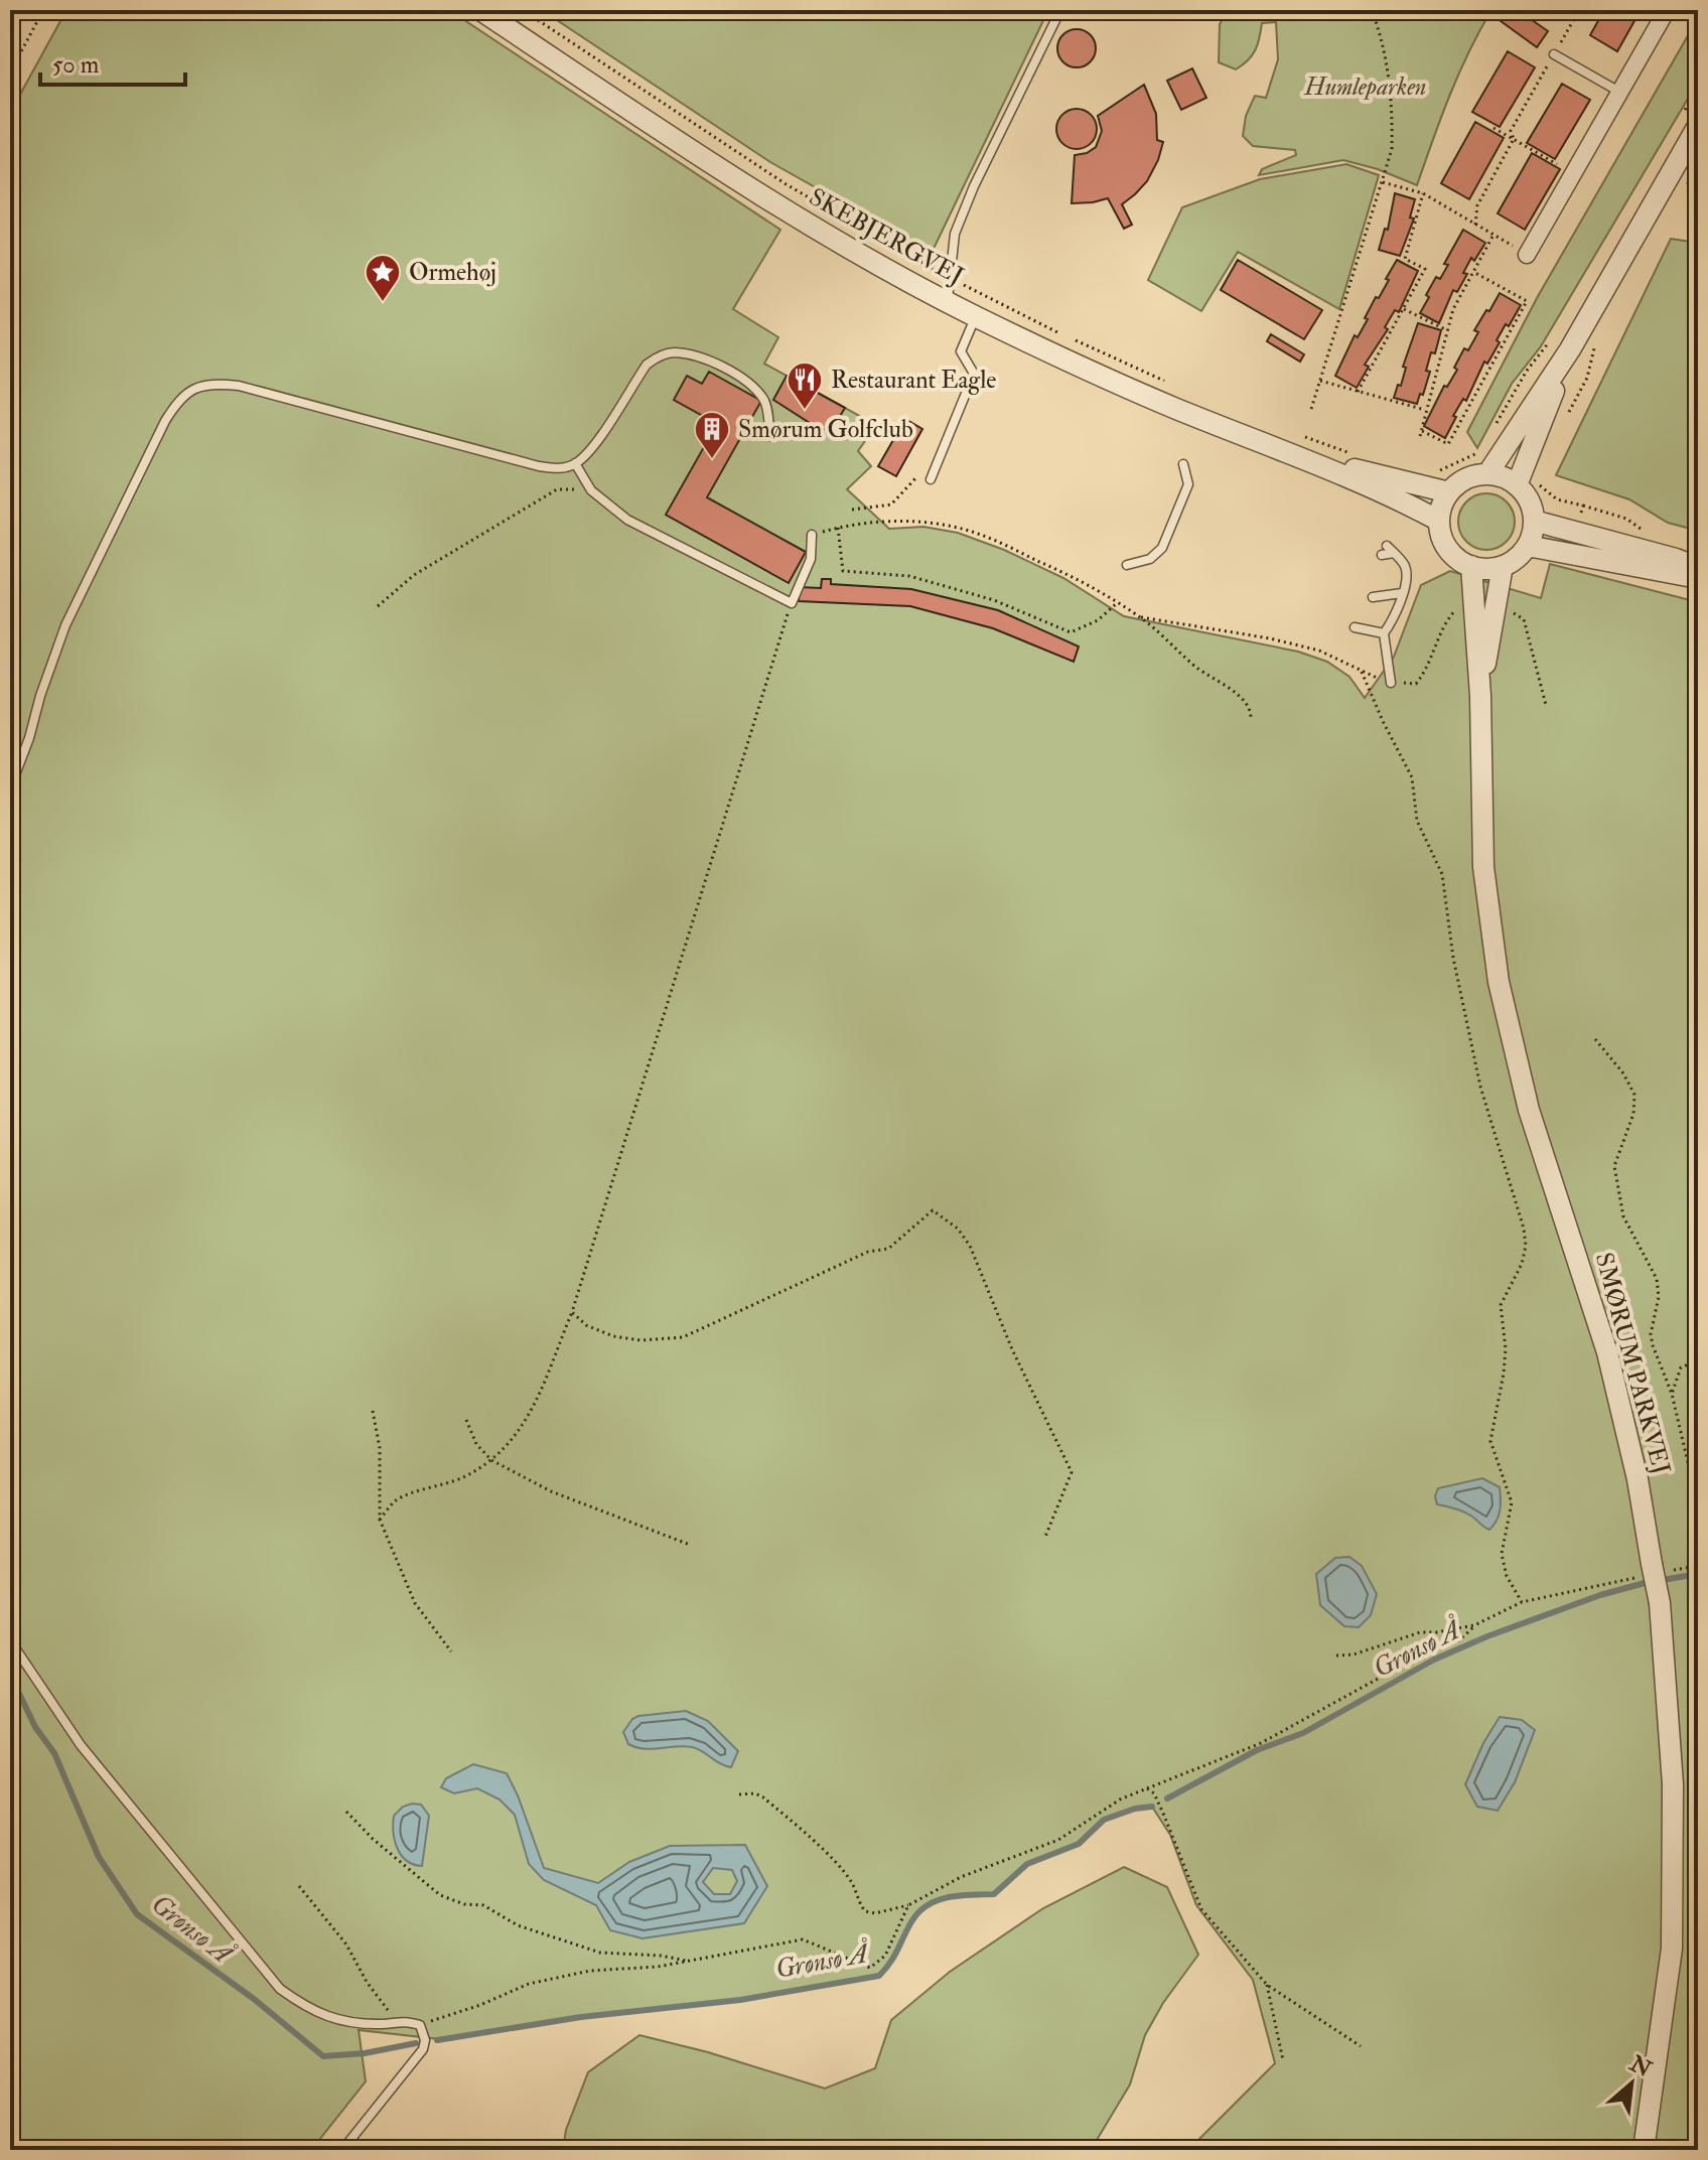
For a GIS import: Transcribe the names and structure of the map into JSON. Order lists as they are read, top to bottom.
{
  "streets": {
    "street": ["SKEBJERGVEJ", "SMØRUM PARKVEJ"]
  },
  "crossings": [
    ["SKEBJERGVEJ", "SMØRUM PARKVEJ"]
  ],
  "water": ["Grønsø Å"],
  "parks": ["Humleparken"],
  "places": {
    "place": ["Ormehøj"],
    "restaurant": ["Restaurant Eagle"],
    "building": ["Smørum Golfclub"]
  },
  "scale_bar": "50 m",
  "north": "top right"
}
